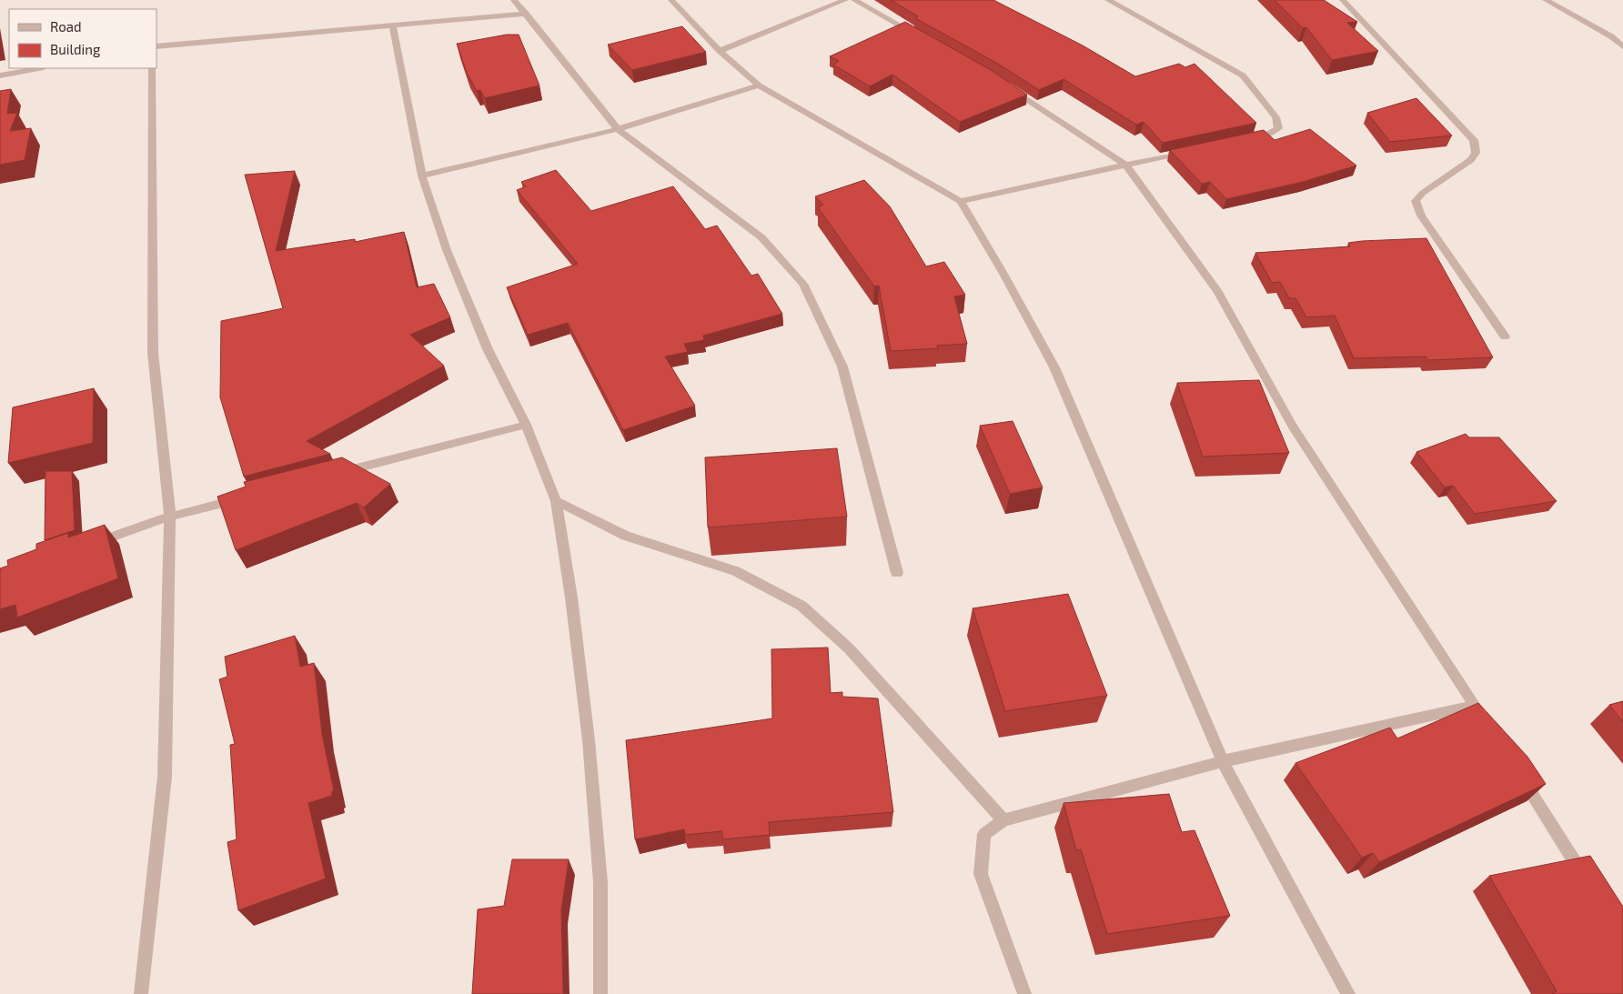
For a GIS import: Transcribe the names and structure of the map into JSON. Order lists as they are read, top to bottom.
{
  "legend": ["Road", "Building"]
}
